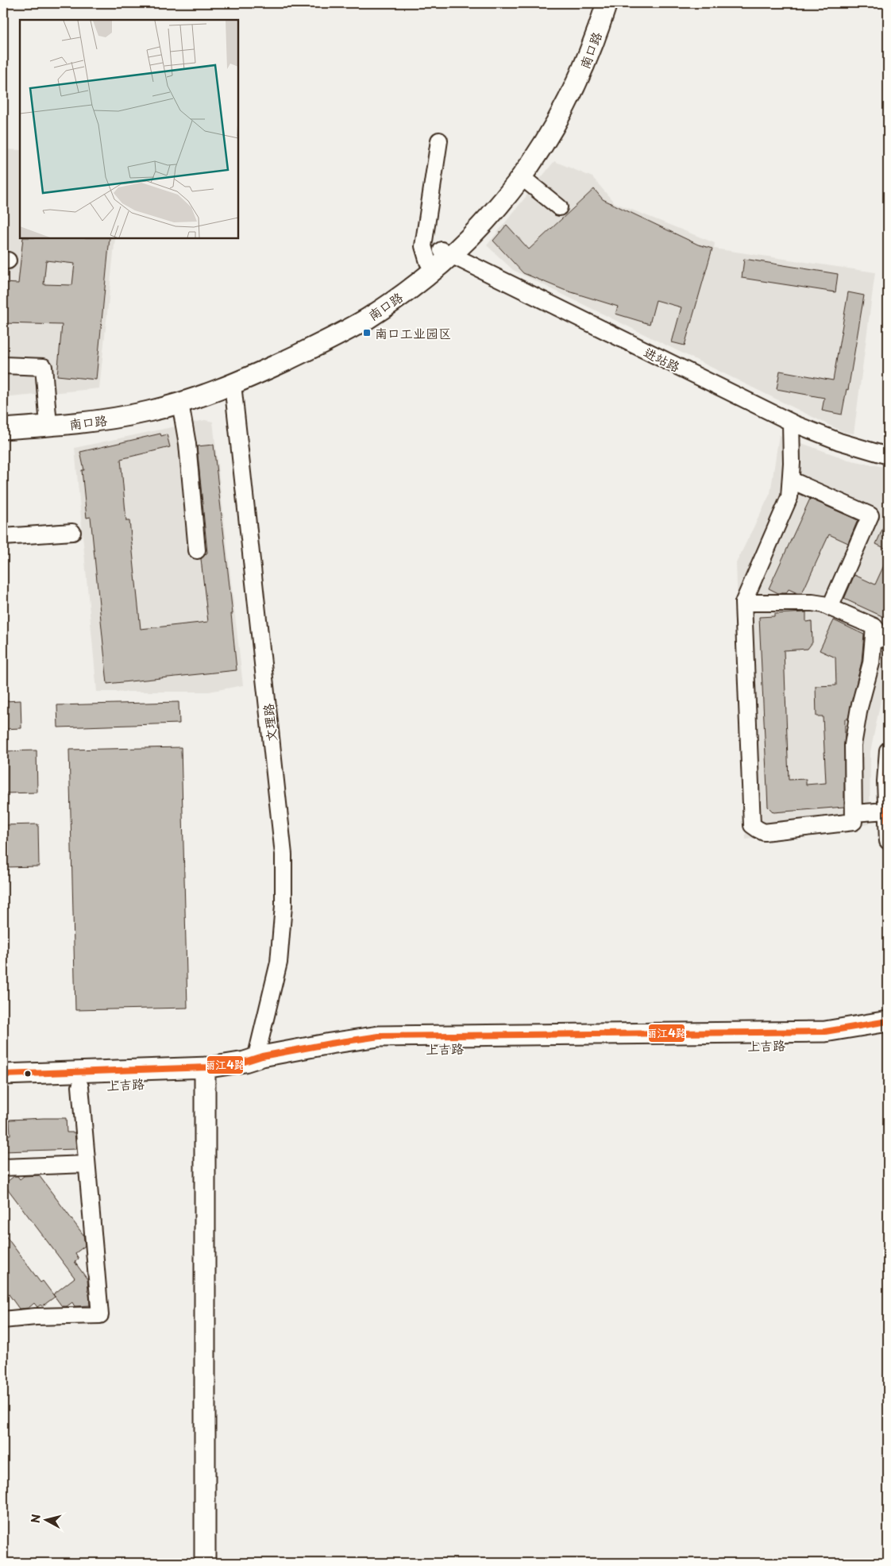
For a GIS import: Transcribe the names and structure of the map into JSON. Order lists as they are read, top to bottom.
{
  "streets": {
    "main road": ["南口路", "上吉路"],
    "street": ["进站路", "文理路"]
  },
  "crossings": [
    ["南口路", "进站路"],
    ["南口路", "文理路"],
    ["文理路", "上吉路"]
  ],
  "places": {
    "transit": ["南口工业园区"]
  },
  "lines": ["transit line 丽江4路"],
  "north": "left"
}
